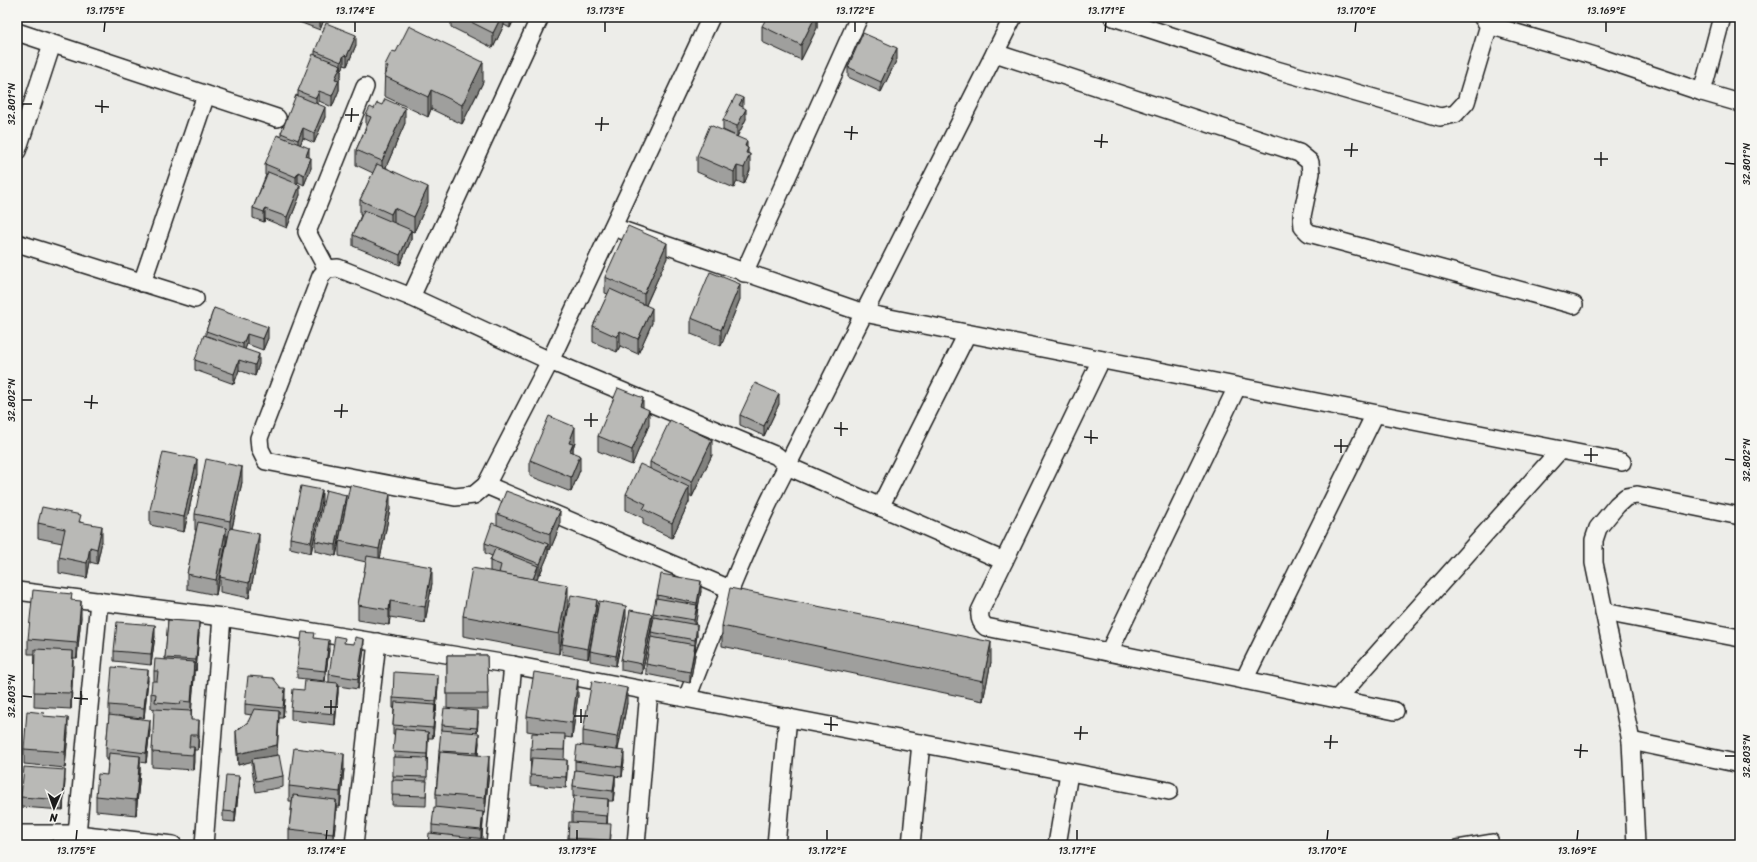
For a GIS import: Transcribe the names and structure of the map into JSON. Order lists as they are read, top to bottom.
{
  "north": "bottom",
  "coordinates": [
    "13.175°E",
    "13.174°E",
    "13.173°E",
    "13.172°E",
    "13.171°E",
    "13.170°E",
    "13.169°E",
    "32.801°N",
    "32.802°N",
    "32.803°N"
  ]
}
